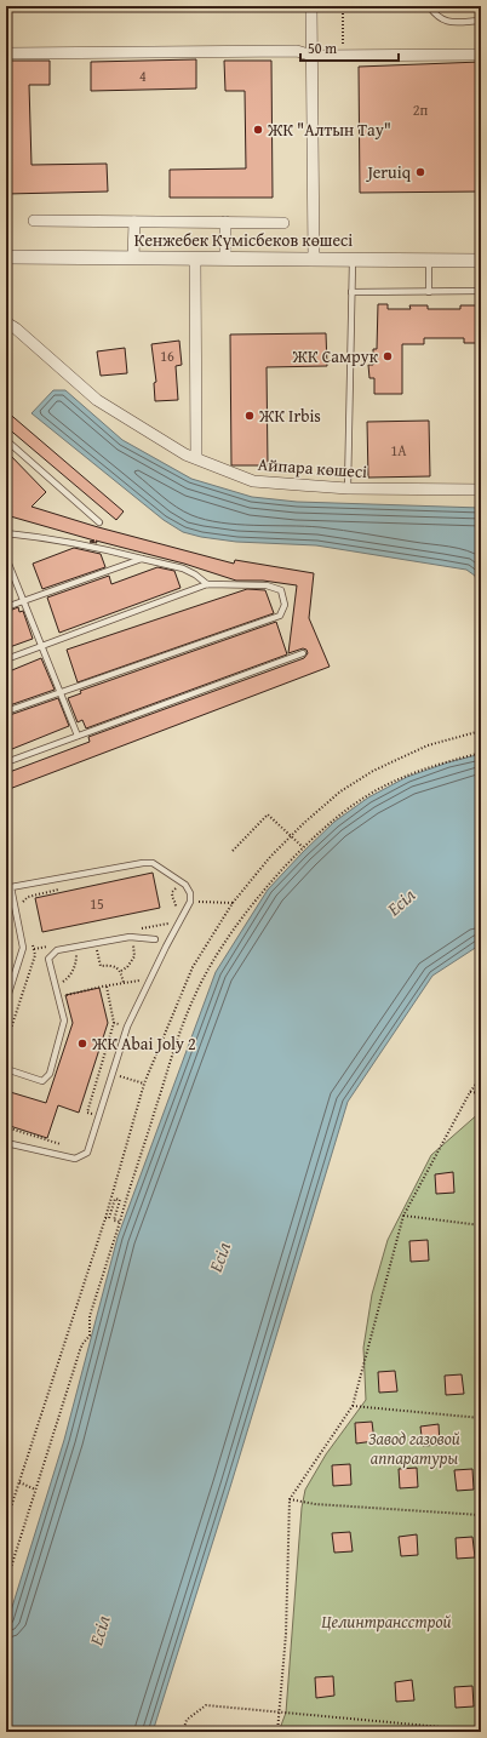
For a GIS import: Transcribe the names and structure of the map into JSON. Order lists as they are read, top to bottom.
{
  "streets": {
    "street": ["Кенжебек Күмісбеков көшесі", "Айпара көшесі"]
  },
  "water": ["Есіл"],
  "parks": ["Завод газовой аппаратуры", "Целинтрансстрой"],
  "places": [
    "ЖК \"Алтын Тау\"",
    "Jeruiq",
    "ЖК Самрук",
    "ЖК Irbis",
    "ЖК Abai Joly 2"
  ],
  "house_numbers": [
    "4",
    "2п",
    "16",
    "1А",
    "15"
  ],
  "scale_bar": "50 m"
}
